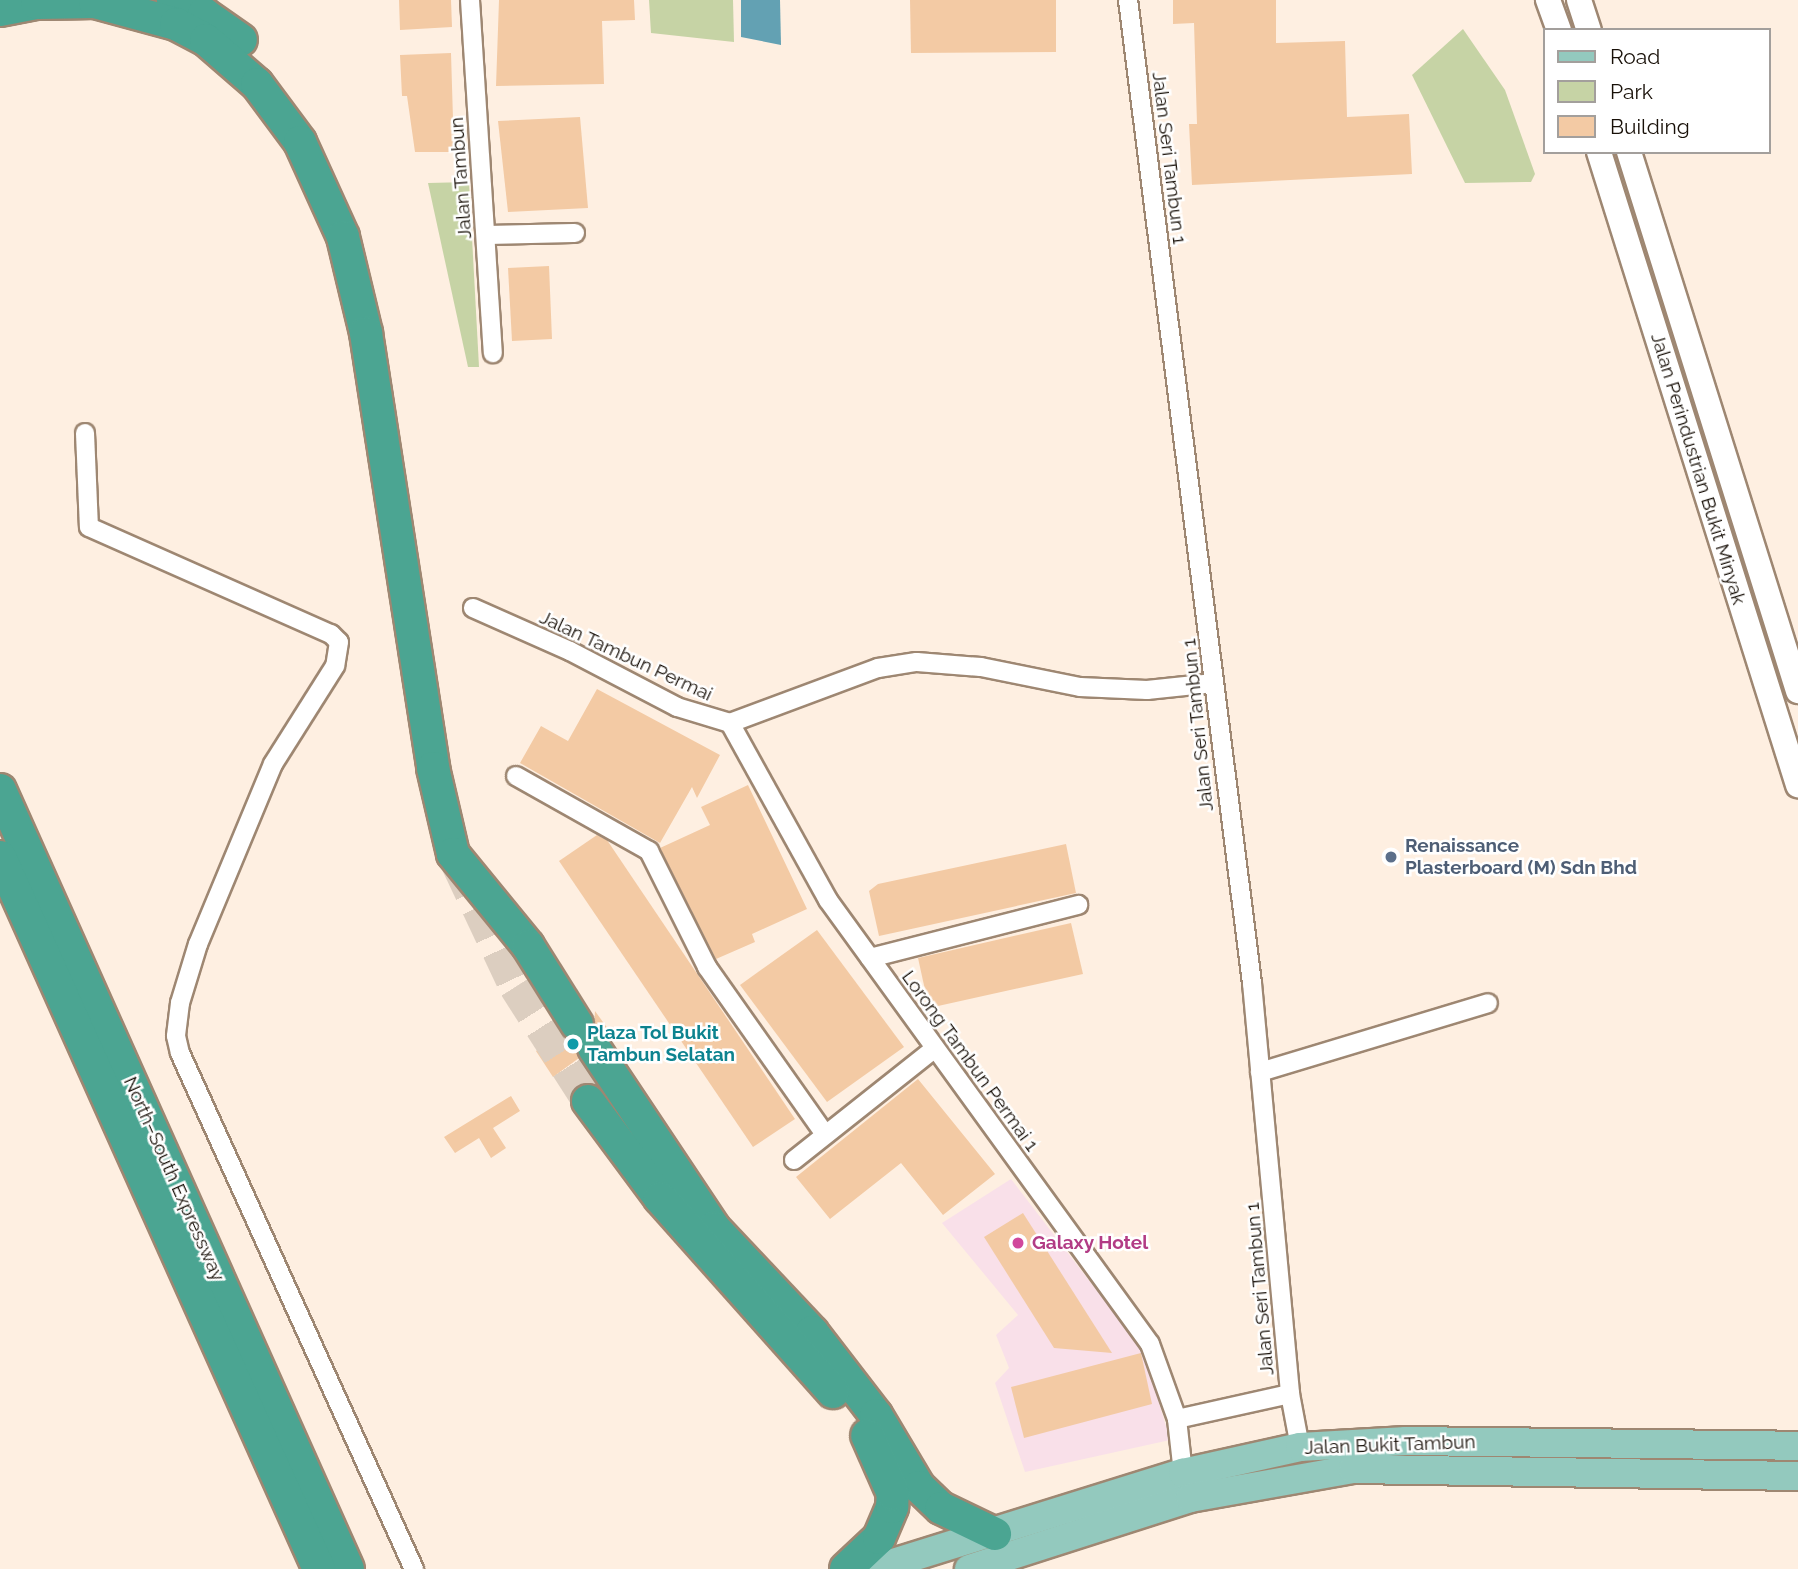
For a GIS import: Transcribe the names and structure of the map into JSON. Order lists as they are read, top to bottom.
{
  "streets": {
    "highway": ["North–South Expressway"],
    "main road": ["Jalan Perindustrian Bukit Minyak", "Jalan Bukit Tambun"],
    "street": [
      "Jalan Seri Tambun 1",
      "Jalan Tambun",
      "Jalan Tambun Permai",
      "Lorong Tambun Permai 1"
    ]
  },
  "crossings": [
    ["Jalan Seri Tambun 1", "Jalan Bukit Tambun"],
    ["Jalan Tambun Permai", "Lorong Tambun Permai 1"],
    ["Lorong Tambun Permai 1", "Jalan Bukit Tambun"]
  ],
  "places": ["Renaissance Plasterboard (M) Sdn Bhd", "Plaza Tol Bukit Tambun Selatan", "Galaxy Hotel"],
  "legend": ["Road", "Park", "Building"]
}
